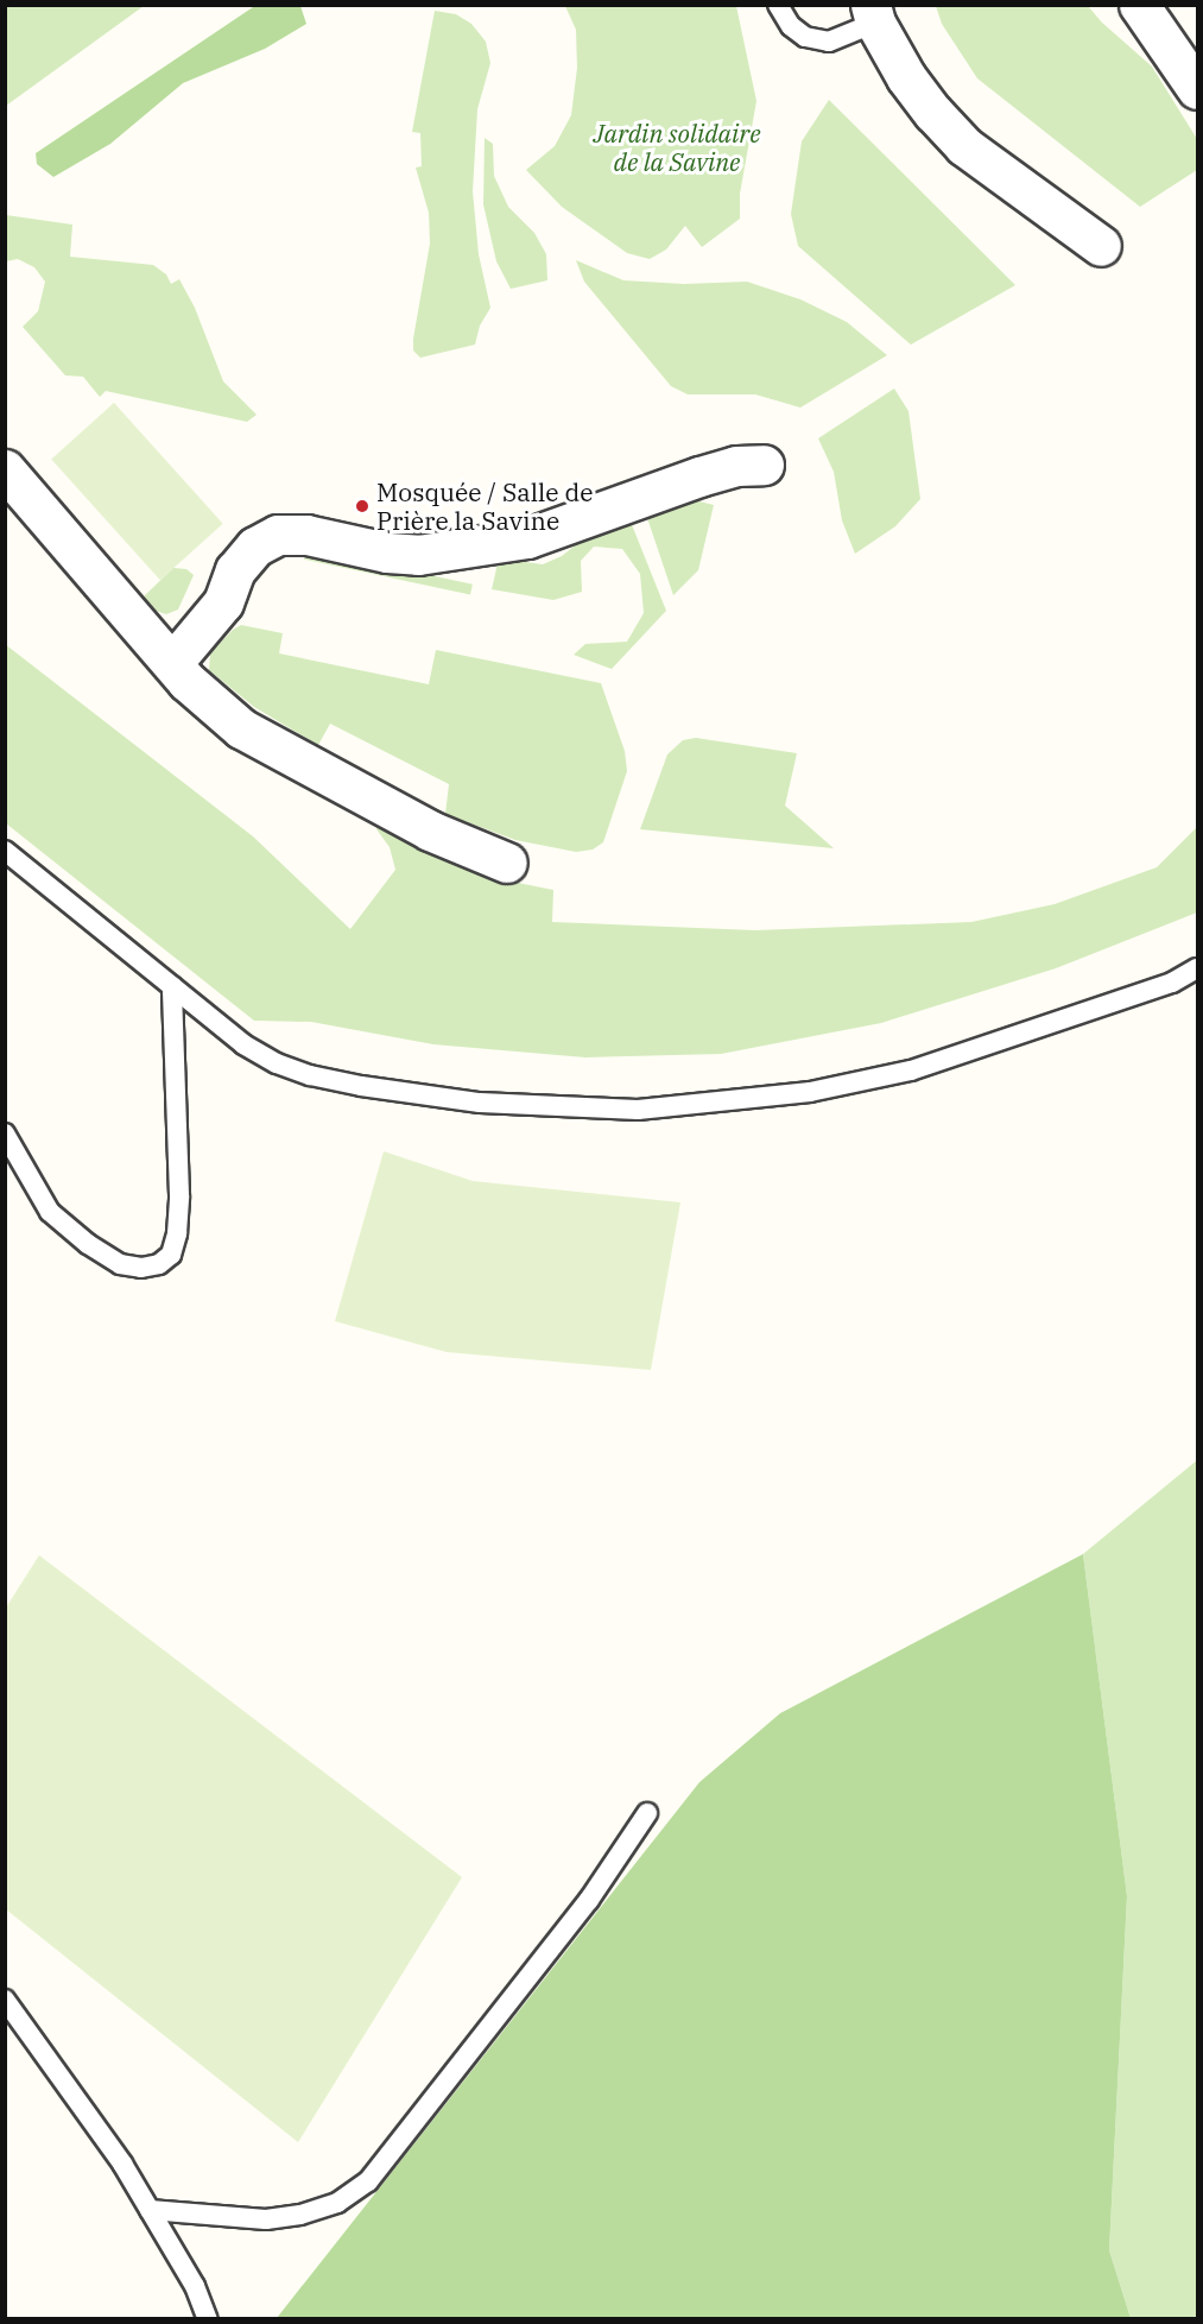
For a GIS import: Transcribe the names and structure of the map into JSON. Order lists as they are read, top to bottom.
{
  "parks": ["Jardin solidaire de la Savine"],
  "places": ["Mosquée / Salle de Prière la Savine"]
}
